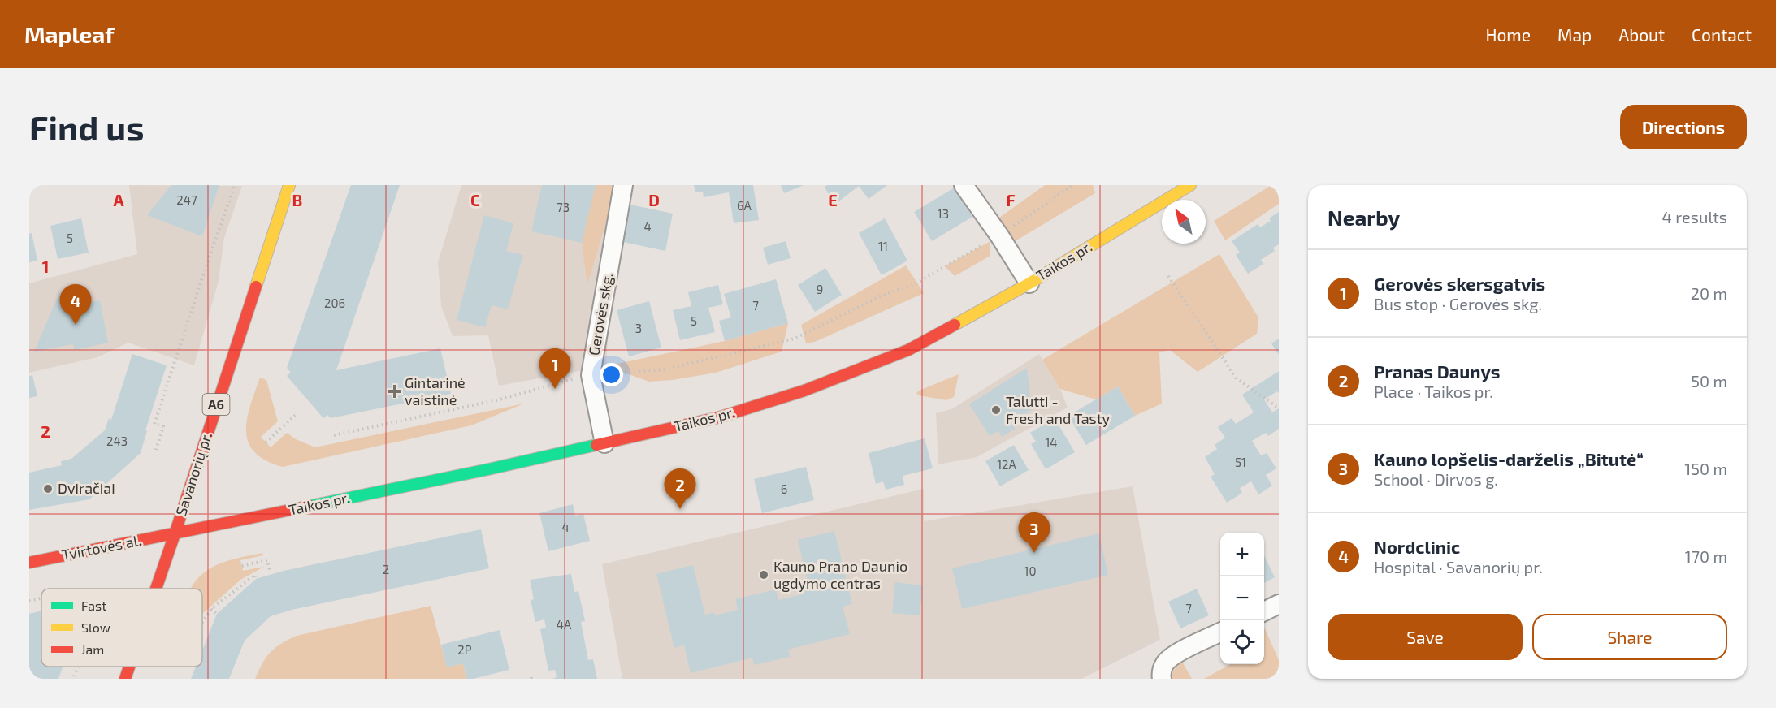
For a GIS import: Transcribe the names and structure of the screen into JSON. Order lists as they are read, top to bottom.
{
  "streets": {
    "main road": [
      "Taikos pr.",
      "A6",
      "Savanorių pr.",
      "Tvirtovės al."
    ],
    "street": ["Gerovės skg."]
  },
  "crossings": [
    ["Taikos pr.", "Gerovės skg."],
    ["Taikos pr.", "Savanorių pr."],
    ["Taikos pr.", "Tvirtovės al."],
    ["Savanorių pr.", "Tvirtovės al."]
  ],
  "places": {
    "health": ["Gintarinė vaistinė"],
    "other": ["Talutti - Fresh and Tasty", "Dviračiai", "Kauno Prano Daunio ugdymo centras"]
  },
  "house_numbers": [
    "247",
    "6A",
    "73",
    "13",
    "4",
    "5",
    "11",
    "9",
    "206",
    "7",
    "5",
    "3",
    "243",
    "14",
    "51",
    "12A",
    "6",
    "4",
    "2",
    "10",
    "7",
    "4A",
    "2P"
  ],
  "legend": ["Fast", "Slow", "Jam"],
  "north": "top left",
  "page": {
    "header": "Mapleaf",
    "nav": [
      "Home",
      "Map",
      "About",
      "Contact"
    ],
    "buttons": [
      "Directions",
      ["Save", "Share"]
    ],
    "title": "Find us",
    "heading": ["Nearby", "4 results"],
    "list": [
      {
        "mark": "1",
        "name": "Gerovės skersgatvis",
        "note": "Bus stop · Gerovės skg.",
        "value": "20 m"
      },
      {
        "mark": "2",
        "name": "Pranas Daunys",
        "note": "Place · Taikos pr.",
        "value": "50 m"
      },
      {
        "mark": "3",
        "name": "Kauno lopšelis-darželis „Bitutė“",
        "note": "School · Dirvos g.",
        "value": "150 m"
      },
      {
        "mark": "4",
        "name": "Nordclinic",
        "note": "Hospital · Savanorių pr.",
        "value": "170 m"
      }
    ],
    "pins": [
      "4",
      "1",
      "2",
      "3"
    ],
    "map_buttons": ["+", "−"]
  },
  "grid": {
    "columns": [
      "A",
      "B",
      "C",
      "D",
      "E",
      "F"
    ],
    "rows": ["1", "2"]
  }
}
